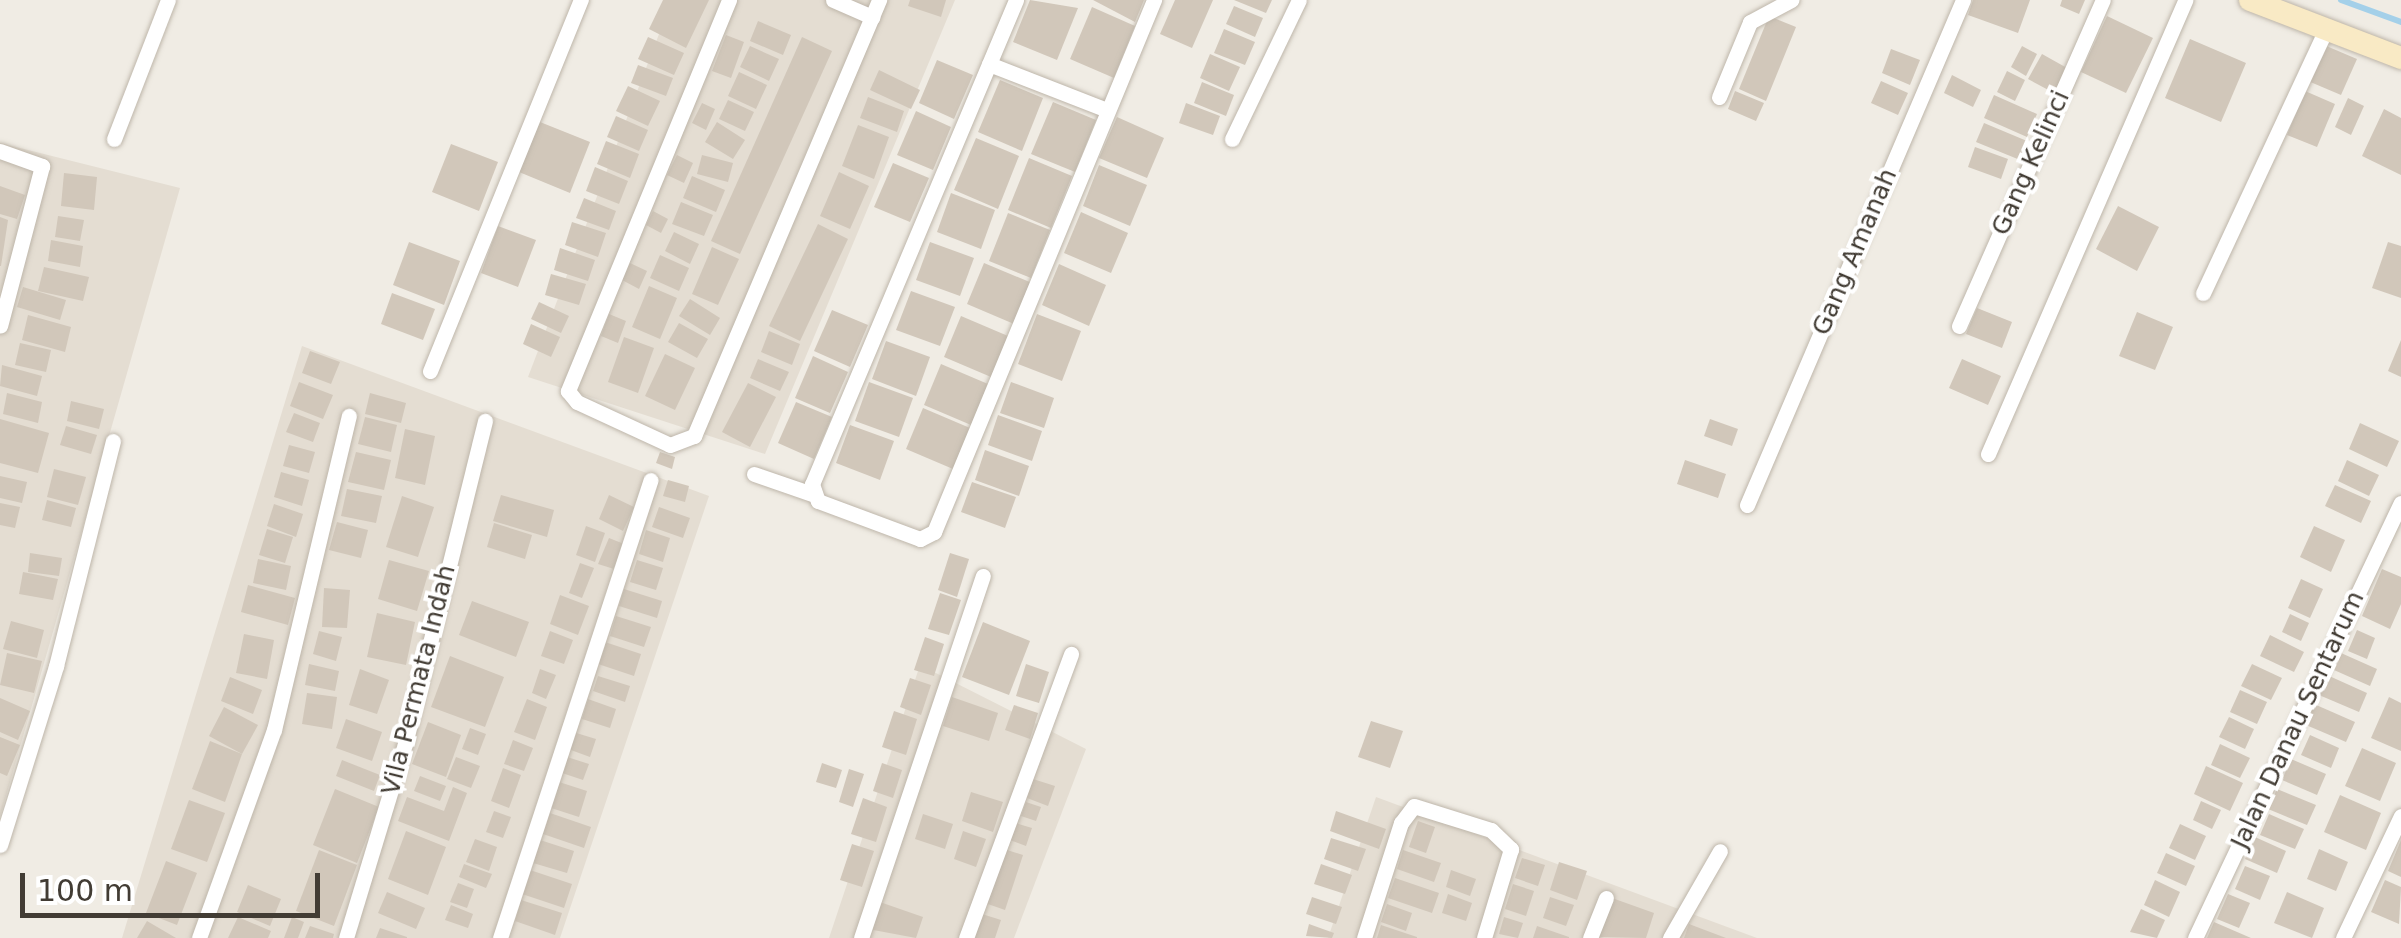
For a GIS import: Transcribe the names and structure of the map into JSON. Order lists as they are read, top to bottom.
{
  "streets": {
    "street": [
      "Gang Kelinci",
      "Gang Amanah",
      "Vila Permata Indah",
      "Jalan Danau Sentarum"
    ]
  },
  "scale_bar": "100 m"
}
